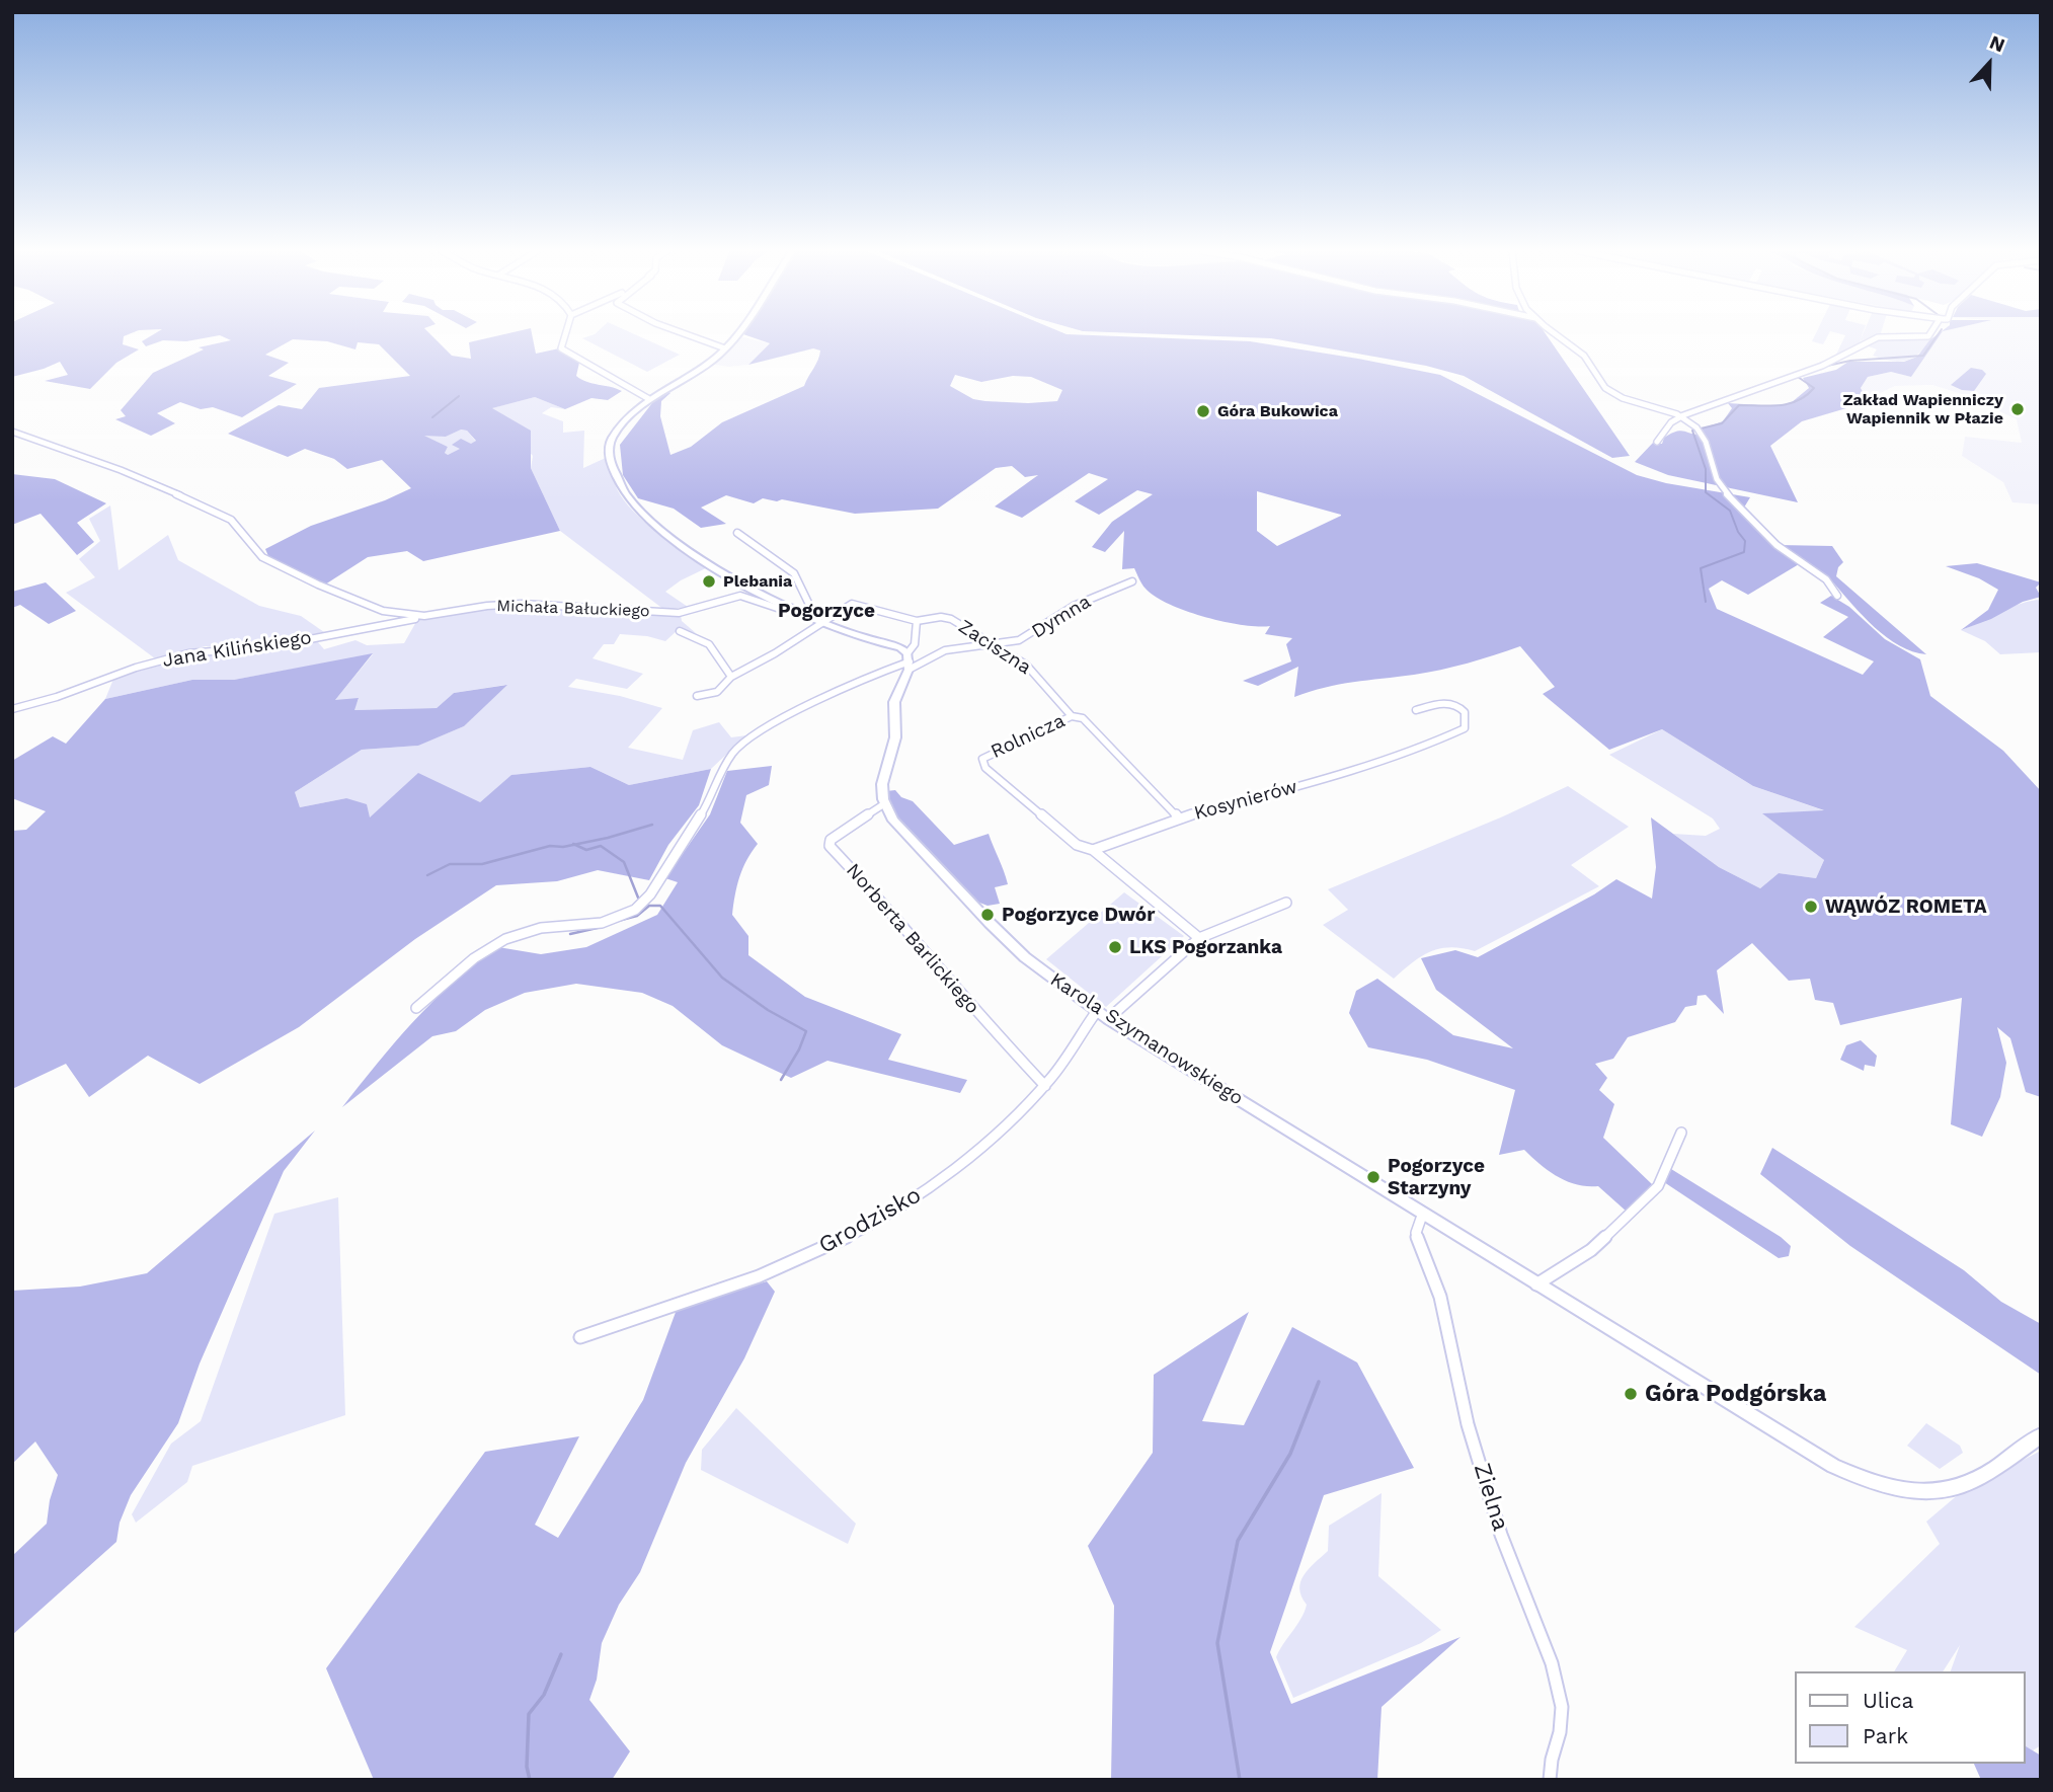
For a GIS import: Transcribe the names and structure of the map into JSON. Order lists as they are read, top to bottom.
{
  "streets": {
    "street": [
      "Michała Bałuckiego",
      "Dymna",
      "Zaciszna",
      "Jana Kilińskiego",
      "Rolnicza",
      "Kosynierów",
      "Norberta Barlickiego",
      "Karola Szymanowskiego",
      "Grodzisko",
      "Zielna"
    ]
  },
  "crossings": [
    ["Michała Bałuckiego", "Jana Kilińskiego"],
    ["Dymna", "Zaciszna"],
    ["Zaciszna", "Rolnicza"],
    ["Rolnicza", "Kosynierów"],
    ["Norberta Barlickiego", "Karola Szymanowskiego"],
    ["Norberta Barlickiego", "Grodzisko"],
    ["Karola Szymanowskiego", "Grodzisko"],
    ["Karola Szymanowskiego", "Zielna"]
  ],
  "districts": ["Pogorzyce"],
  "places": [
    "Zakład Wapienniczy Wapiennik w Płazie",
    "Góra Bukowica",
    "Plebania",
    "WĄWÓZ ROMETA",
    "Pogorzyce Dwór",
    "LKS Pogorzanka",
    "Pogorzyce Starzyny",
    "Góra Podgórska"
  ],
  "legend": ["Ulica", "Park"],
  "north": "top"
}
